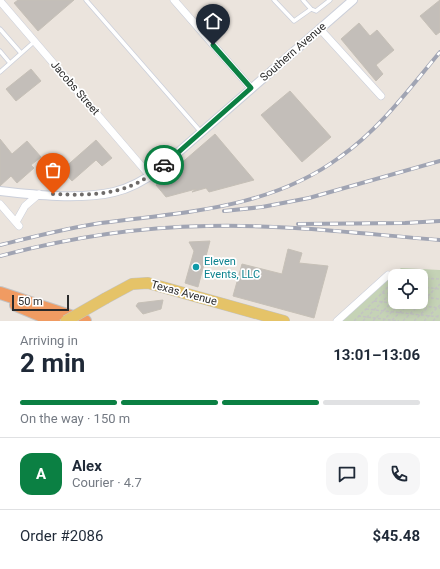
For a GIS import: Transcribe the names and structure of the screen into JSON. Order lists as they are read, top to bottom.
{
  "streets": {
    "main road": ["Texas Avenue"],
    "street": ["Southern Avenue", "Jacobs Street"]
  },
  "crossings": [
    ["Southern Avenue", "Jacobs Street"]
  ],
  "places": ["Eleven Events, LLC"],
  "scale_bar": "50 m",
  "page": {
    "scale": "50 m",
    "heading": ["2 min", "Arriving in", "13:01–13:06"],
    "panel": [
      "Alex",
      "Courier · 4.7",
      "Order #2086",
      "$45.48"
    ],
    "bar": "On the way · 150 m",
    "round": "A"
  }
}
